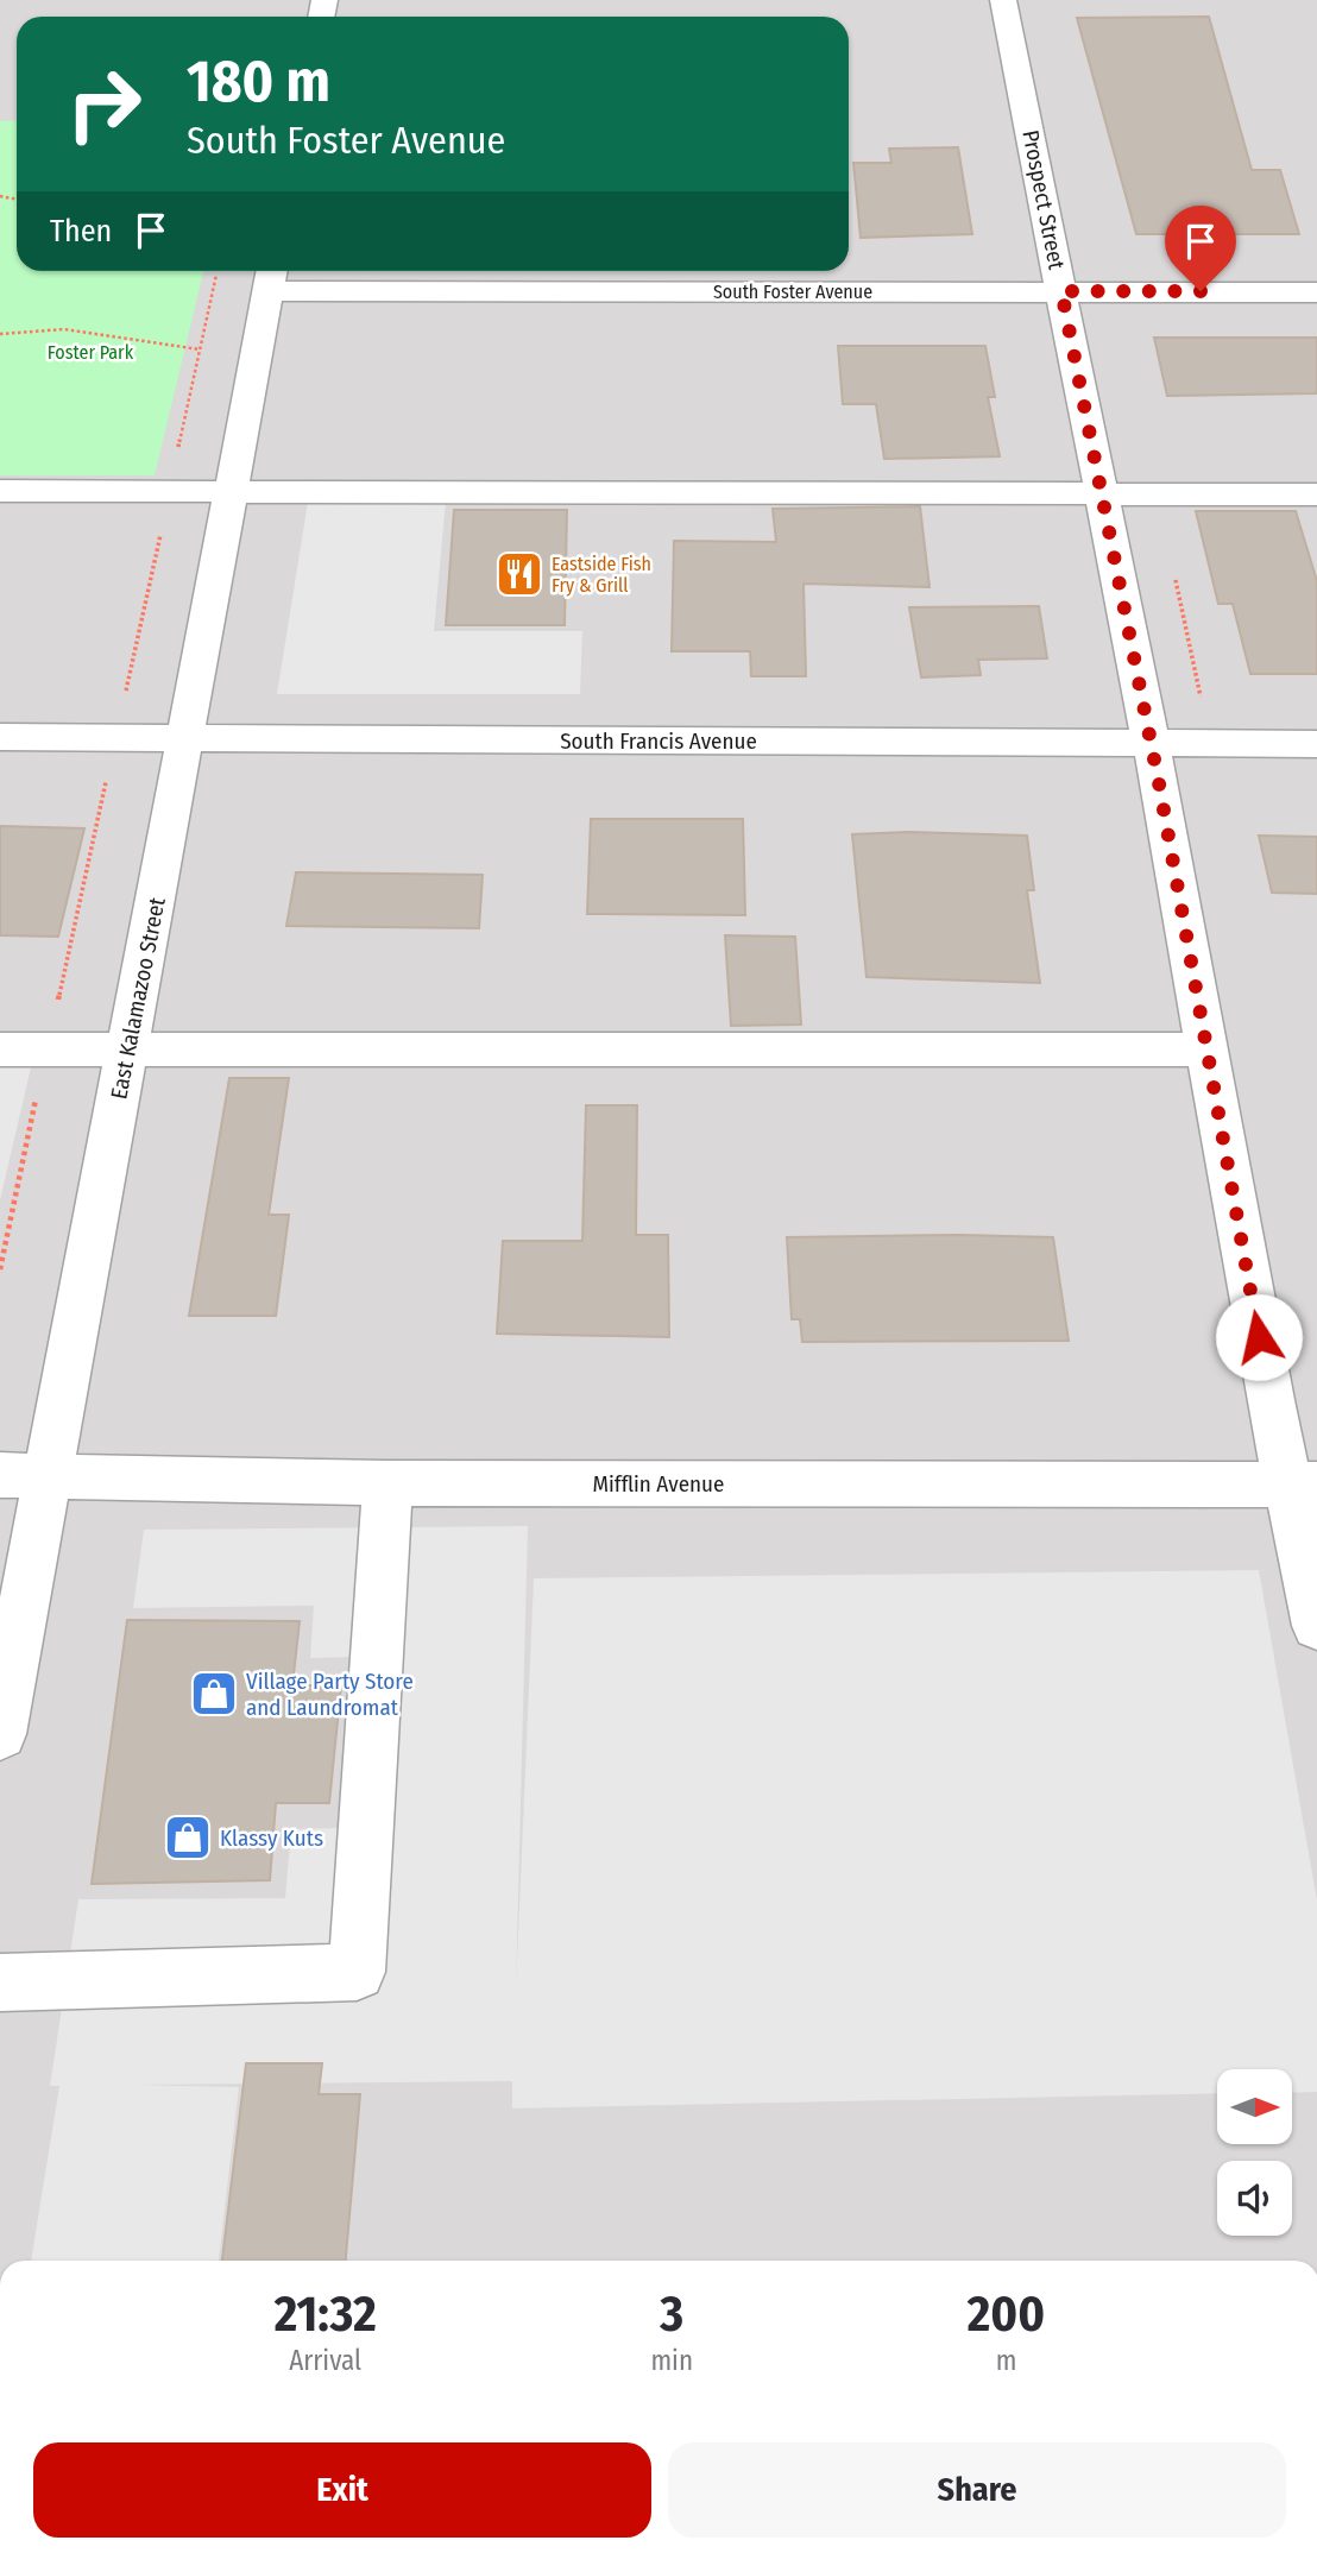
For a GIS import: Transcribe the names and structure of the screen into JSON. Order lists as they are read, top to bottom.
{
  "streets": {
    "street": [
      "Prospect Street",
      "South Foster Avenue",
      "South Francis Avenue",
      "East Kalamazoo Street",
      "Mifflin Avenue"
    ]
  },
  "crossings": [
    ["Prospect Street", "South Foster Avenue"],
    ["Prospect Street", "South Francis Avenue"],
    ["Prospect Street", "Mifflin Avenue"],
    ["South Foster Avenue", "East Kalamazoo Street"],
    ["South Francis Avenue", "East Kalamazoo Street"],
    ["East Kalamazoo Street", "Mifflin Avenue"]
  ],
  "parks": ["Foster Park"],
  "places": {
    "restaurant": ["Eastside Fish Fry & Grill"],
    "shop": ["Village Party Store and Laundromat", "Klassy Kuts"]
  },
  "north": "right",
  "page": {
    "turn": ["180 m", "South Foster Avenue"],
    "then": "Then",
    "eta": [
      "21:32",
      "Arrival",
      "3",
      "min",
      "200",
      "m"
    ],
    "buttons": ["Exit", "Share"]
  }
}
